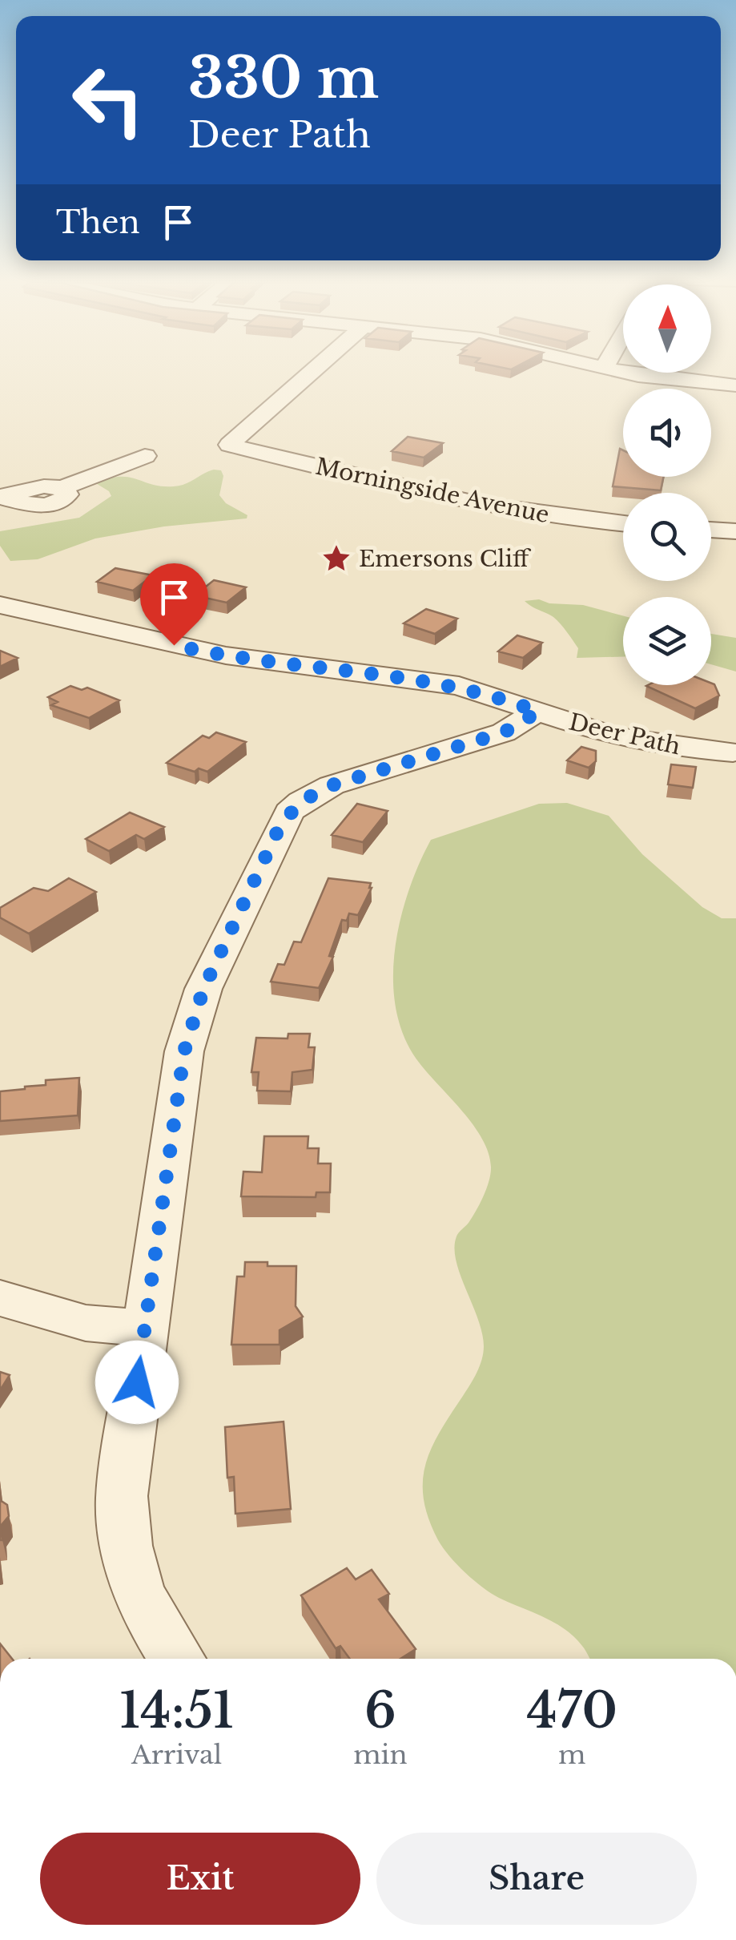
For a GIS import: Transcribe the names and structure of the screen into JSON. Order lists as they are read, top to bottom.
{
  "streets": {
    "street": ["Morningside Avenue", "Deer Path"]
  },
  "places": {
    "place": ["Emersons Cliff"]
  },
  "north": "top",
  "page": {
    "turn": ["330 m", "Deer Path"],
    "then": "Then",
    "eta": [
      "14:51",
      "Arrival",
      "6",
      "min",
      "470",
      "m"
    ],
    "buttons": ["Exit", "Share"]
  }
}
